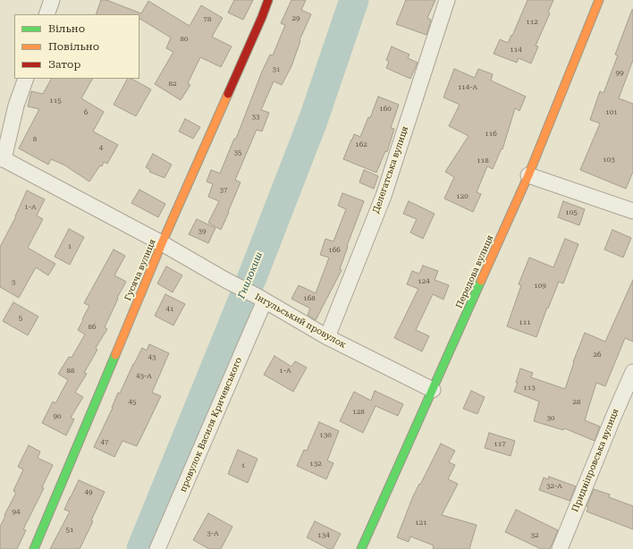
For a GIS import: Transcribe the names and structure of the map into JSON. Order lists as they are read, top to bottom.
{
  "streets": {
    "main road": ["Гусяча вулиця", "Передова вулиця"],
    "street": [
      "Делегатська вулиця",
      "Інгульський провулок",
      "провулок Василя Кричевського",
      "Придніпровська вулиця"
    ]
  },
  "crossings": [
    ["Делегатська вулиця", "Інгульський провулок"],
    ["Гусяча вулиця", "Інгульський провулок"],
    ["Передова вулиця", "Інгульський провулок"],
    ["Інгульський провулок", "провулок Василя Кричевського"]
  ],
  "water": ["Гнилокиш"],
  "house_numbers": [
    "29",
    "78",
    "112",
    "80",
    "114",
    "31",
    "99",
    "82",
    "114-А",
    "115",
    "160",
    "6",
    "101",
    "33",
    "116",
    "8",
    "162",
    "4",
    "35",
    "103",
    "118",
    "37",
    "120",
    "1-А",
    "105",
    "39",
    "1",
    "166",
    "124",
    "3",
    "109",
    "168",
    "41",
    "5",
    "111",
    "86",
    "26",
    "43",
    "88",
    "1-А",
    "43-А",
    "113",
    "45",
    "28",
    "128",
    "90",
    "30",
    "130",
    "47",
    "117",
    "132",
    "1",
    "32-А",
    "49",
    "94",
    "121",
    "51",
    "3-А",
    "134",
    "32"
  ],
  "legend": ["Вільно", "Повільно", "Затор"]
}
